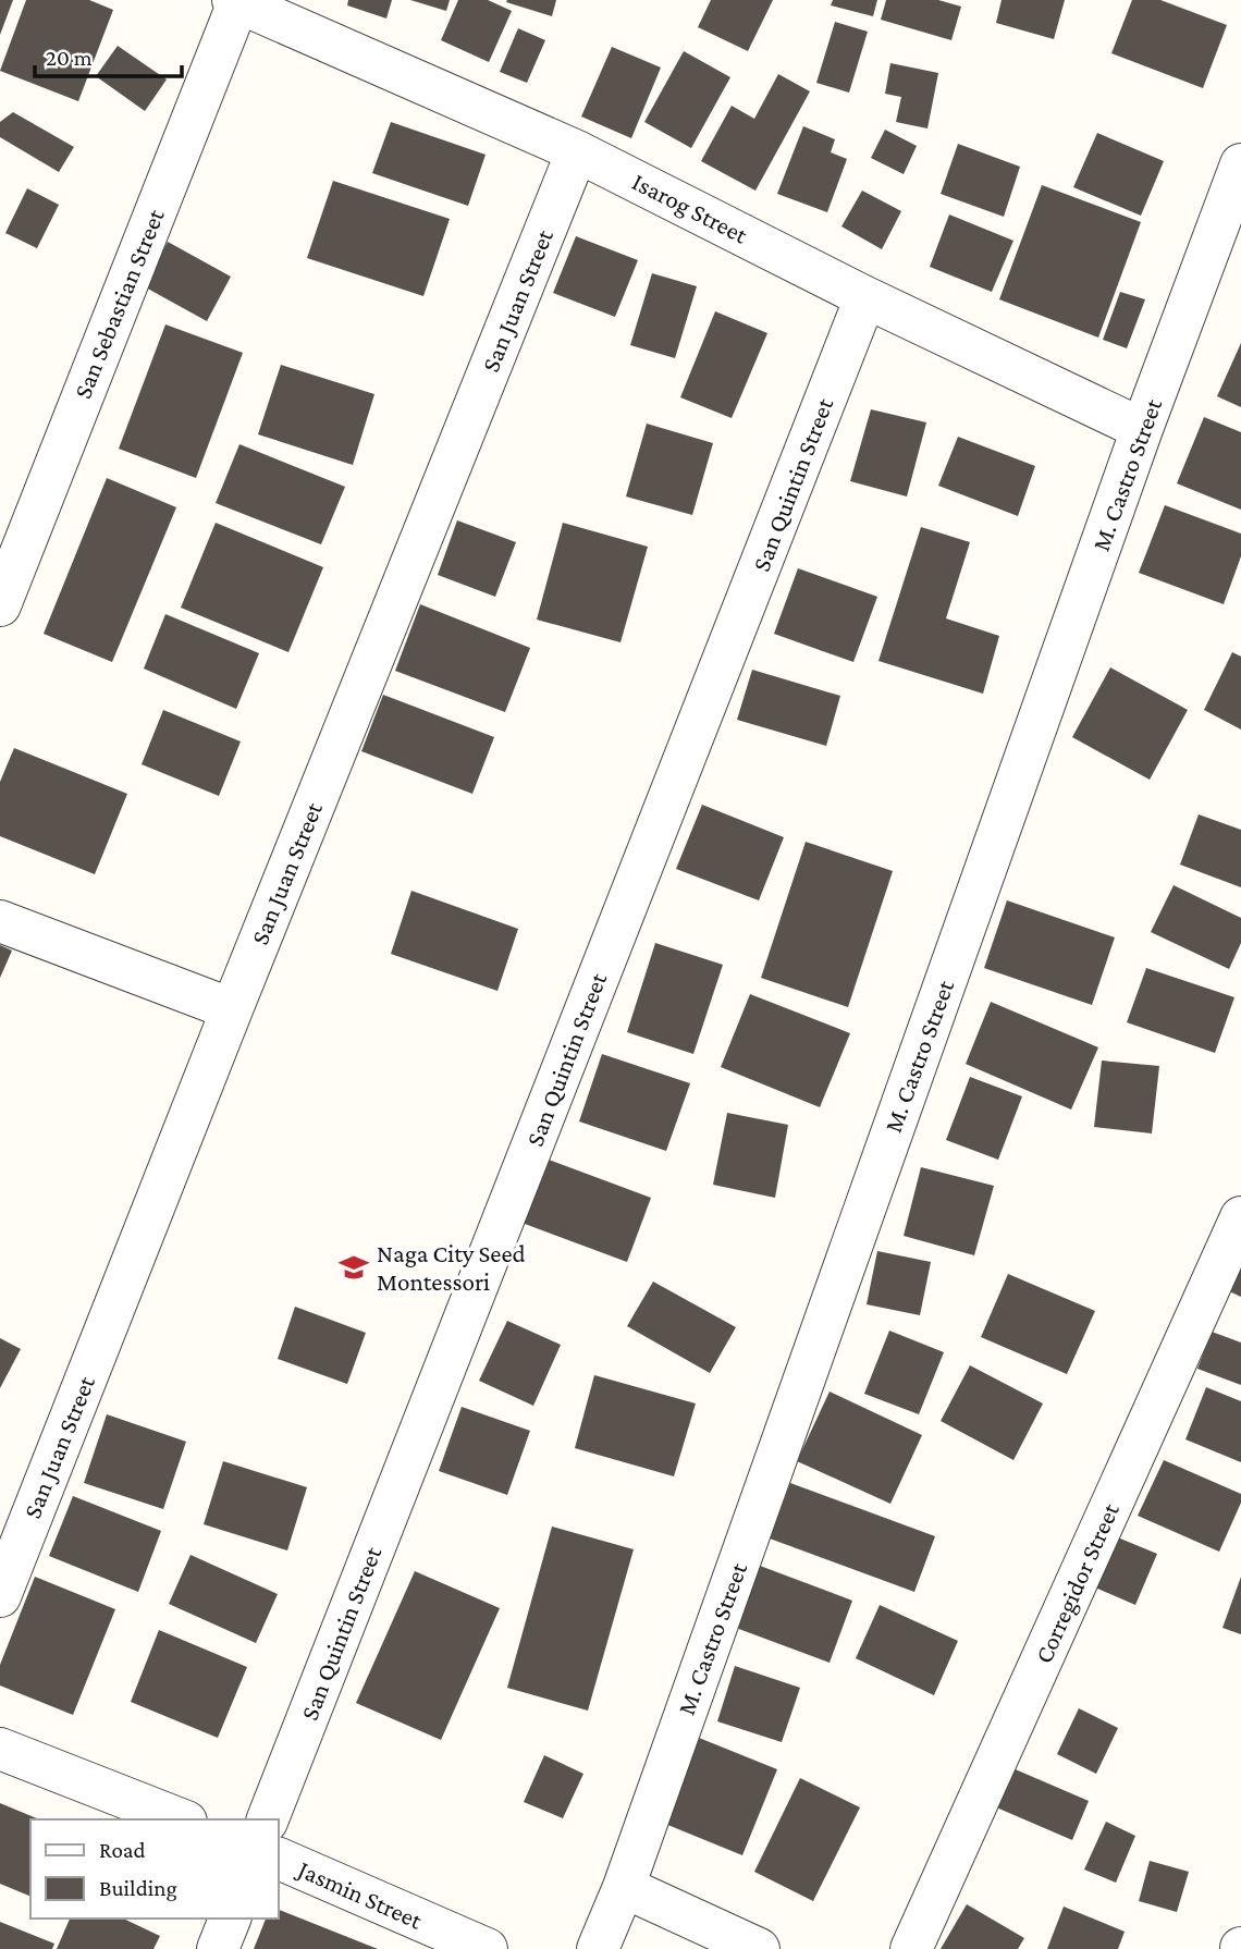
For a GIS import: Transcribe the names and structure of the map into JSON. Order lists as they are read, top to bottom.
{
  "streets": {
    "street": [
      "Isarog Street",
      "San Juan Street",
      "San Sebastian Street",
      "M. Castro Street",
      "San Quintin Street",
      "Corregidor Street",
      "Jasmin Street"
    ]
  },
  "crossings": [
    ["Isarog Street", "San Juan Street"],
    ["Isarog Street", "San Sebastian Street"],
    ["Isarog Street", "M. Castro Street"],
    ["Isarog Street", "San Quintin Street"]
  ],
  "places": {
    "school or university": ["Naga City Seed Montessori"]
  },
  "legend": ["Road", "Building"],
  "scale_bar": "20 m"
}
